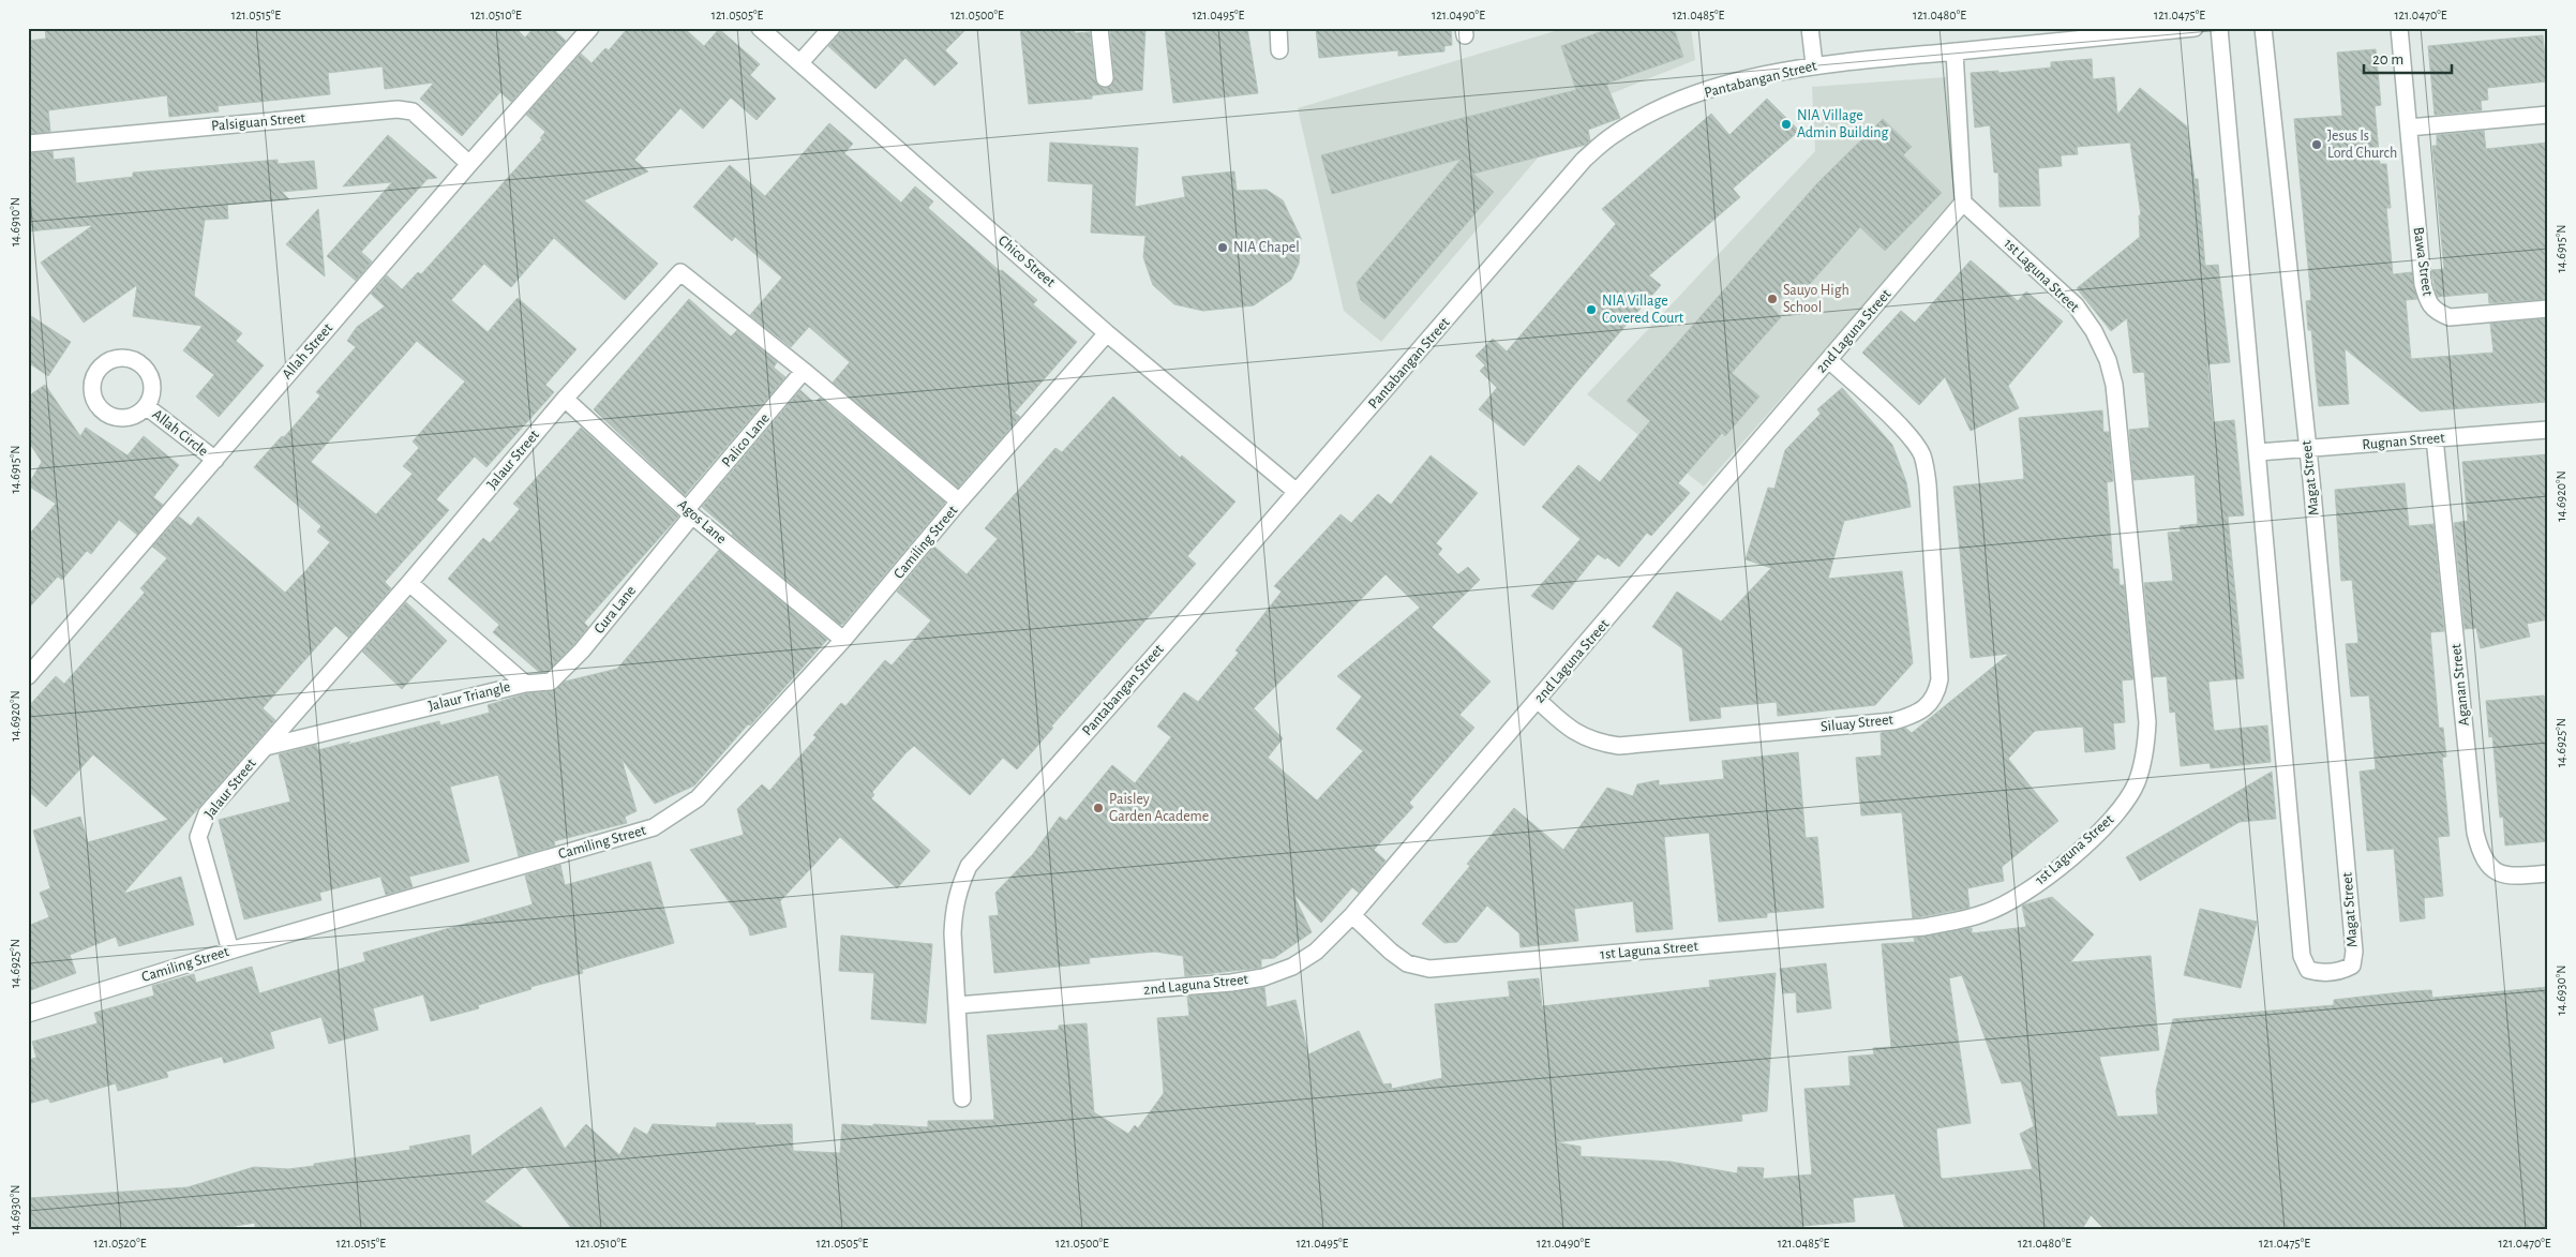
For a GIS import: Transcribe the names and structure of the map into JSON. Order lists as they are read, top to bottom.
{
  "streets": {
    "street": [
      "Pantabangan Street",
      "Palsiguan Street",
      "Chico Street",
      "Bawa Street",
      "1st Laguna Street",
      "2nd Laguna Street",
      "Allah Street",
      "Allah Circle",
      "Palico Lane",
      "Rugnan Street",
      "Jalaur Street",
      "Magat Street",
      "Agos Lane",
      "Camiling Street",
      "Cura Lane",
      "Aganan Street",
      "Jalaur Triangle",
      "Siluay Street"
    ]
  },
  "crossings": [
    ["Pantabangan Street", "Chico Street"],
    ["Pantabangan Street", "2nd Laguna Street"],
    ["Palsiguan Street", "Allah Street"],
    ["Chico Street", "Camiling Street"],
    ["1st Laguna Street", "2nd Laguna Street"],
    ["2nd Laguna Street", "Siluay Street"],
    ["Allah Street", "Allah Circle"],
    ["Palico Lane", "Jalaur Street"],
    ["Palico Lane", "Agos Lane"],
    ["Palico Lane", "Cura Lane"],
    ["Rugnan Street", "Magat Street"],
    ["Rugnan Street", "Aganan Street"],
    ["Jalaur Street", "Agos Lane"],
    ["Jalaur Street", "Camiling Street"],
    ["Jalaur Street", "Jalaur Triangle"],
    ["Agos Lane", "Camiling Street"],
    ["Agos Lane", "Cura Lane"],
    ["Cura Lane", "Jalaur Triangle"]
  ],
  "places": [
    "NIA Village Admin Building",
    "Jesus Is Lord Church",
    "NIA Chapel",
    "Sauyo High School",
    "NIA Village Covered Court",
    "Paisley Garden Academe"
  ],
  "scale_bar": "20 m",
  "coordinates": [
    "121.0515°E",
    "121.0510°E",
    "121.0505°E",
    "121.0500°E",
    "121.0495°E",
    "121.0490°E",
    "121.0485°E",
    "121.0480°E",
    "121.0475°E",
    "121.0470°E",
    "14.6910°N",
    "14.6915°N",
    "14.6920°N",
    "14.6925°N",
    "14.6930°N",
    "121.0520°E"
  ]
}
